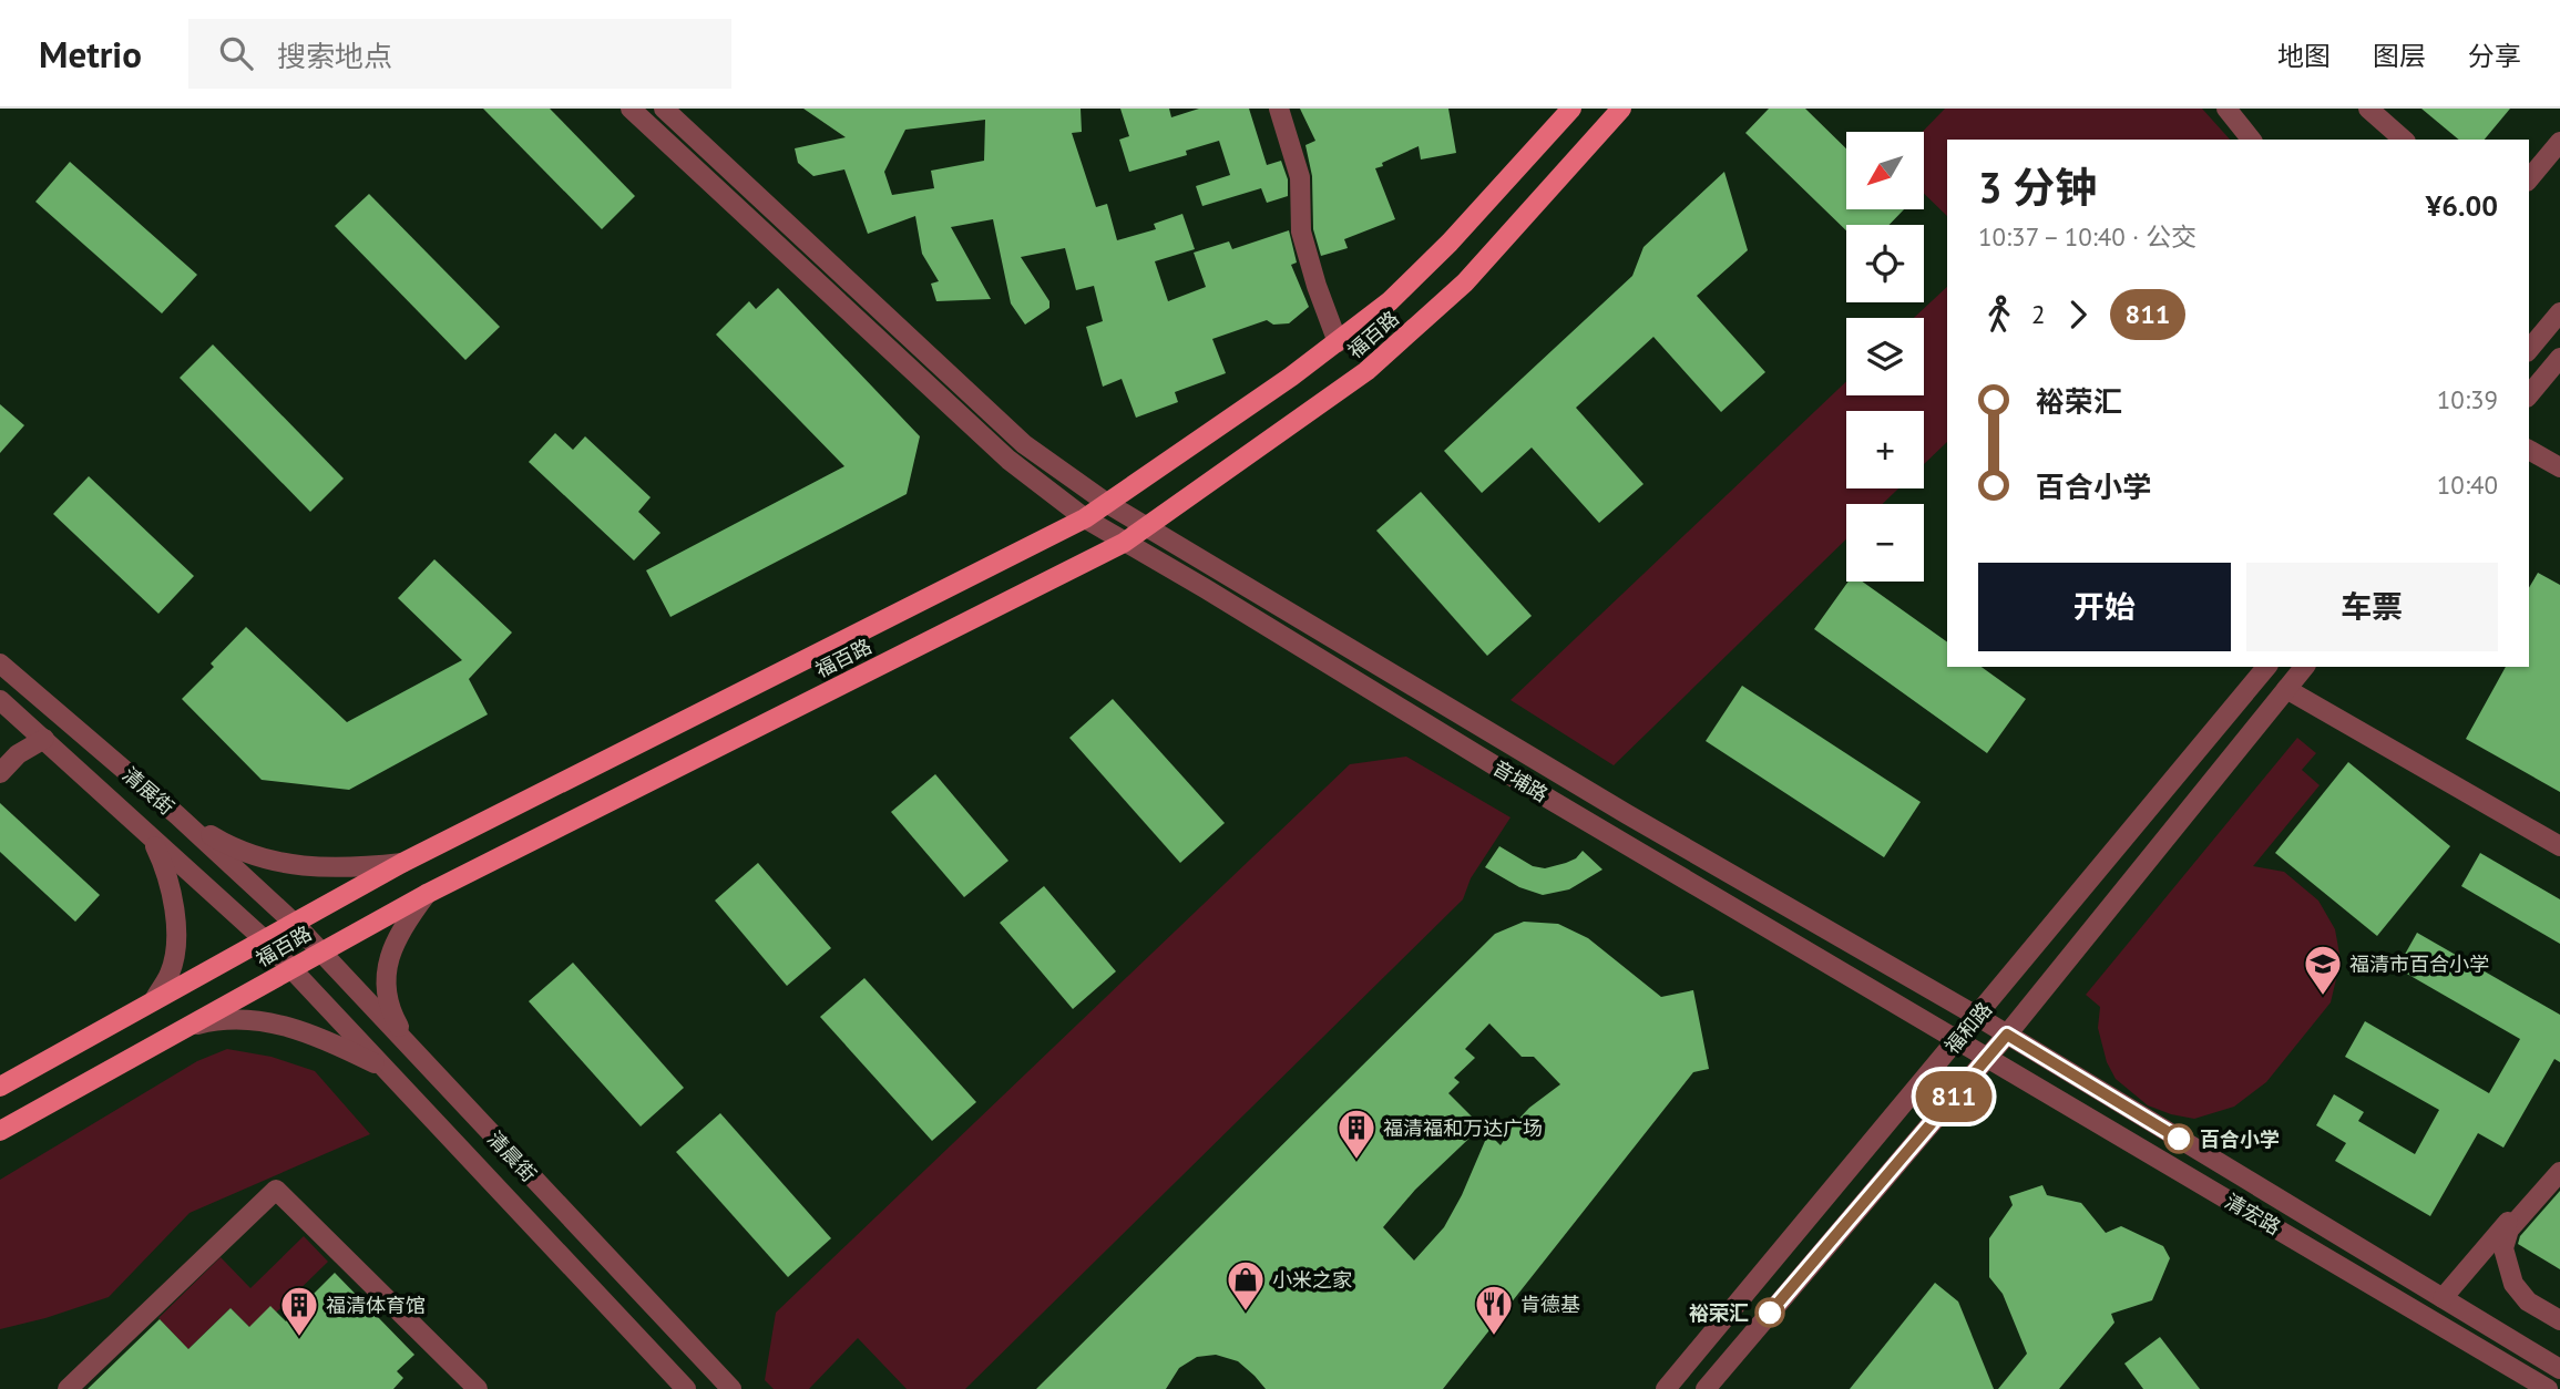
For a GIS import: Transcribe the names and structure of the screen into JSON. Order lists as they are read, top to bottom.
{
  "streets": {
    "main road": ["福百路"],
    "street": [
      "音埔路",
      "清展街",
      "福和路",
      "清晨街",
      "清宏路"
    ]
  },
  "crossings": [
    ["福百路", "音埔路"],
    ["福百路", "清展街"],
    ["福百路", "清晨街"],
    ["音埔路", "福和路"],
    ["音埔路", "清宏路"],
    ["清展街", "清晨街"],
    ["福和路", "清宏路"]
  ],
  "places": {
    "school or university": ["福清市百合小学"],
    "other": ["百合小学", "裕荣汇"],
    "building": ["福清福和万达广场", "福清体育馆"],
    "shop": ["小米之家"],
    "restaurant": ["肯德基"]
  },
  "lines": ["bus line 811"],
  "north": "bottom left",
  "page": {
    "header": "Metrio",
    "search": "搜索地点",
    "nav": ["地图", "图层", "分享"],
    "on_map": "811",
    "map_buttons": ["+", "−"],
    "heading": ["3 分钟", "10:37 – 10:40 · 公交", "¥6.00"],
    "legs": ["2", "811"],
    "list": [
      {
        "name": "裕荣汇",
        "value": "10:39"
      },
      {
        "name": "百合小学",
        "value": "10:40"
      }
    ],
    "buttons": ["开始", "车票"]
  }
}
